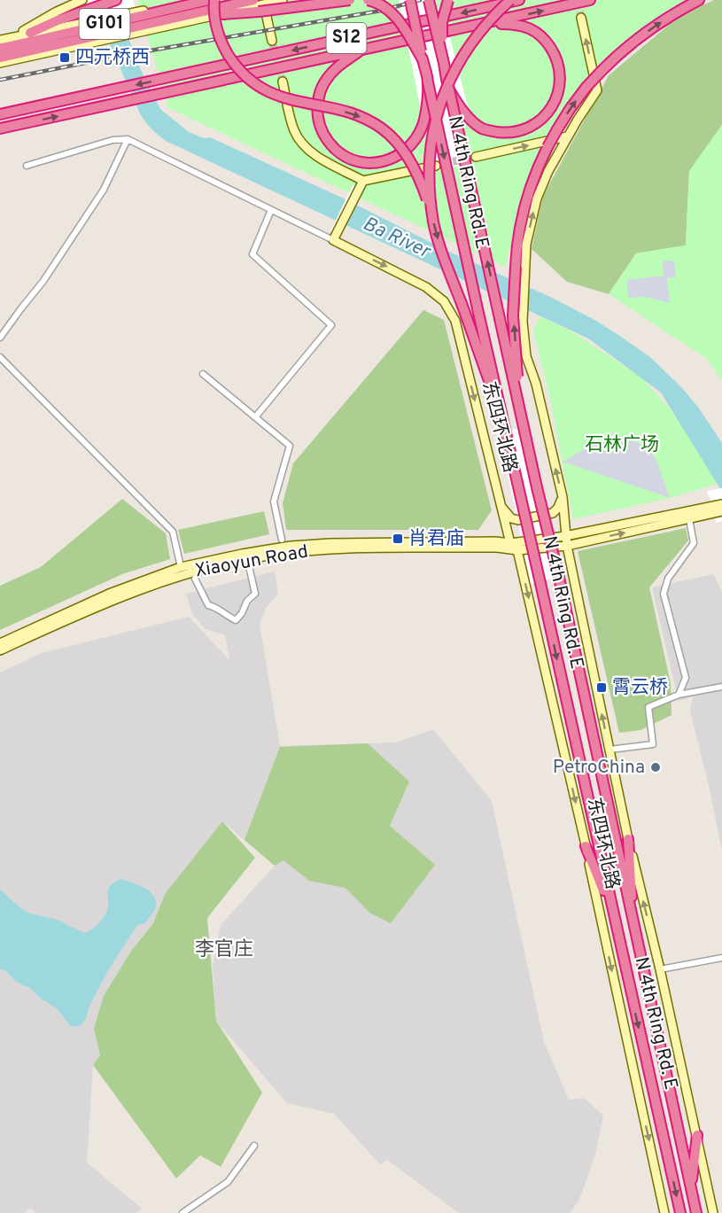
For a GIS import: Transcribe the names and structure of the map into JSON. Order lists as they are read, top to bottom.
{
  "streets": {
    "highway": [
      "G101",
      "S12",
      "N 4th Ring Rd. E",
      "东四环北路"
    ],
    "street": ["Xiaoyun Road"]
  },
  "crossings": [
    ["N 4th Ring Rd. E", "东四环北路"],
    ["东四环北路", "Xiaoyun Road"]
  ],
  "districts": ["李官庄"],
  "water": ["Ba River"],
  "parks": ["石林广场"],
  "places": {
    "transit": ["四元桥西", "肖君庙", "霄云桥"],
    "other": ["PetroChina"]
  }
}
